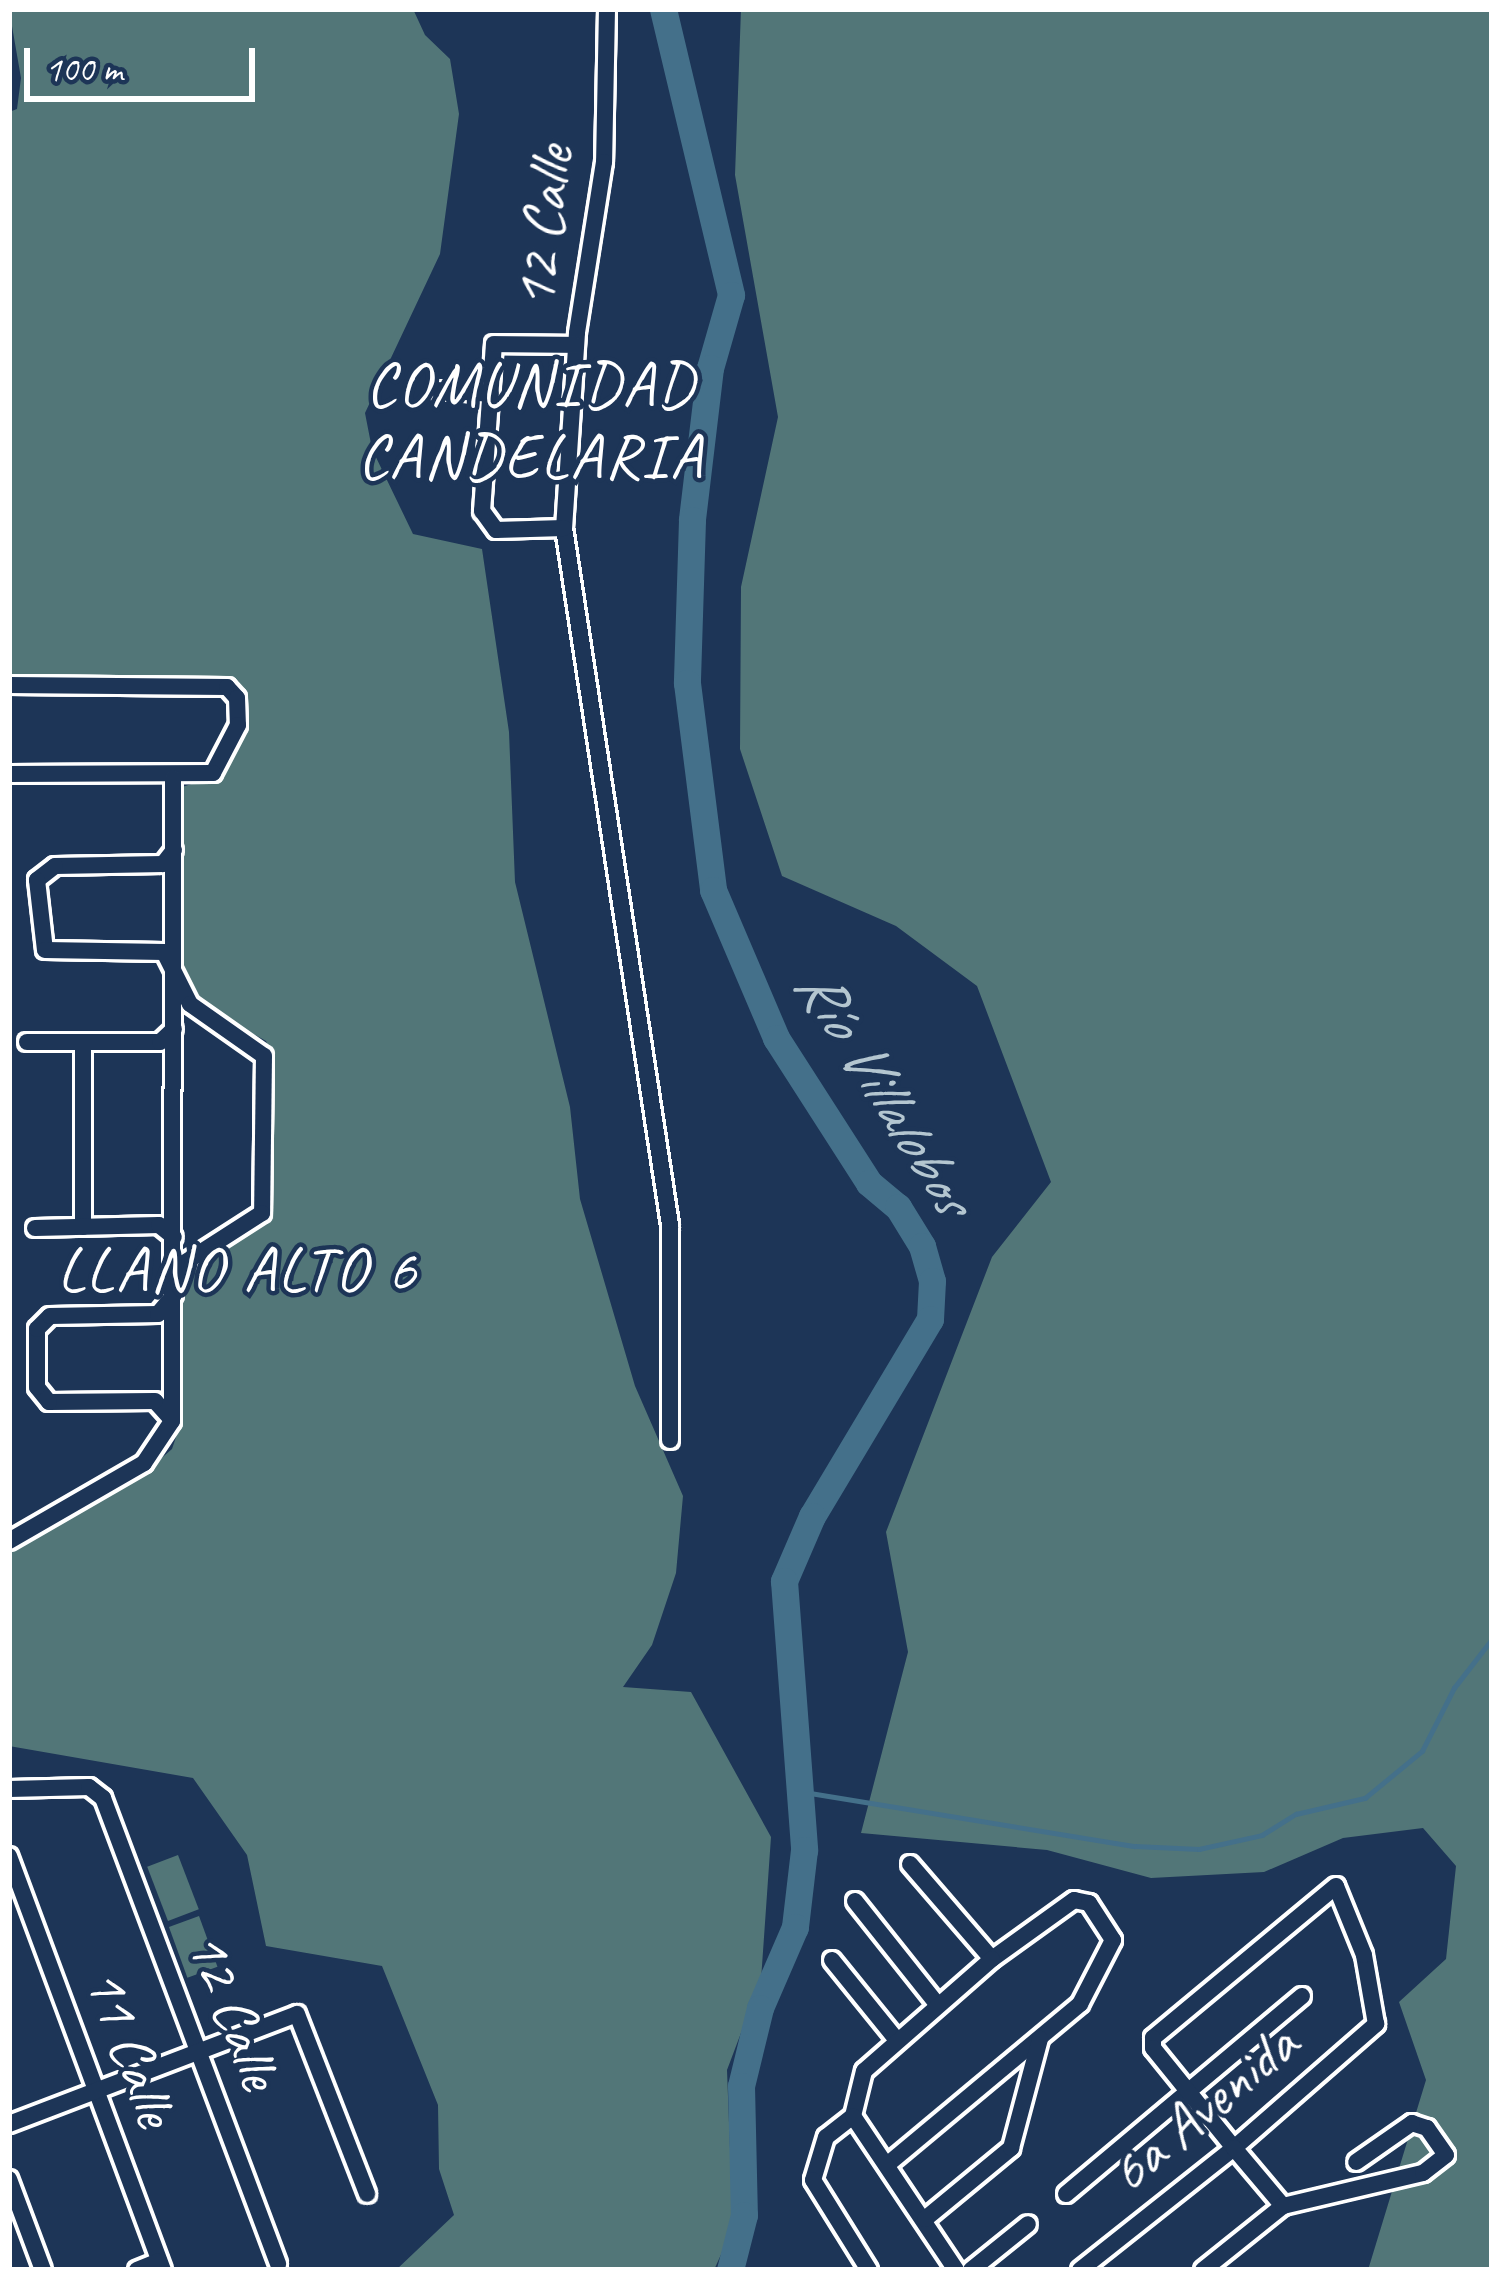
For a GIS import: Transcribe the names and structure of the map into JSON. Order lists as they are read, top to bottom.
{
  "streets": {
    "street": ["12 Calle", "11 Calle", "6a Avenida"]
  },
  "districts": ["COMUNIDAD CANDELARIA", "LLANO ALTO 6"],
  "water": ["Río Villalobos"],
  "scale_bar": "100 m"
}
